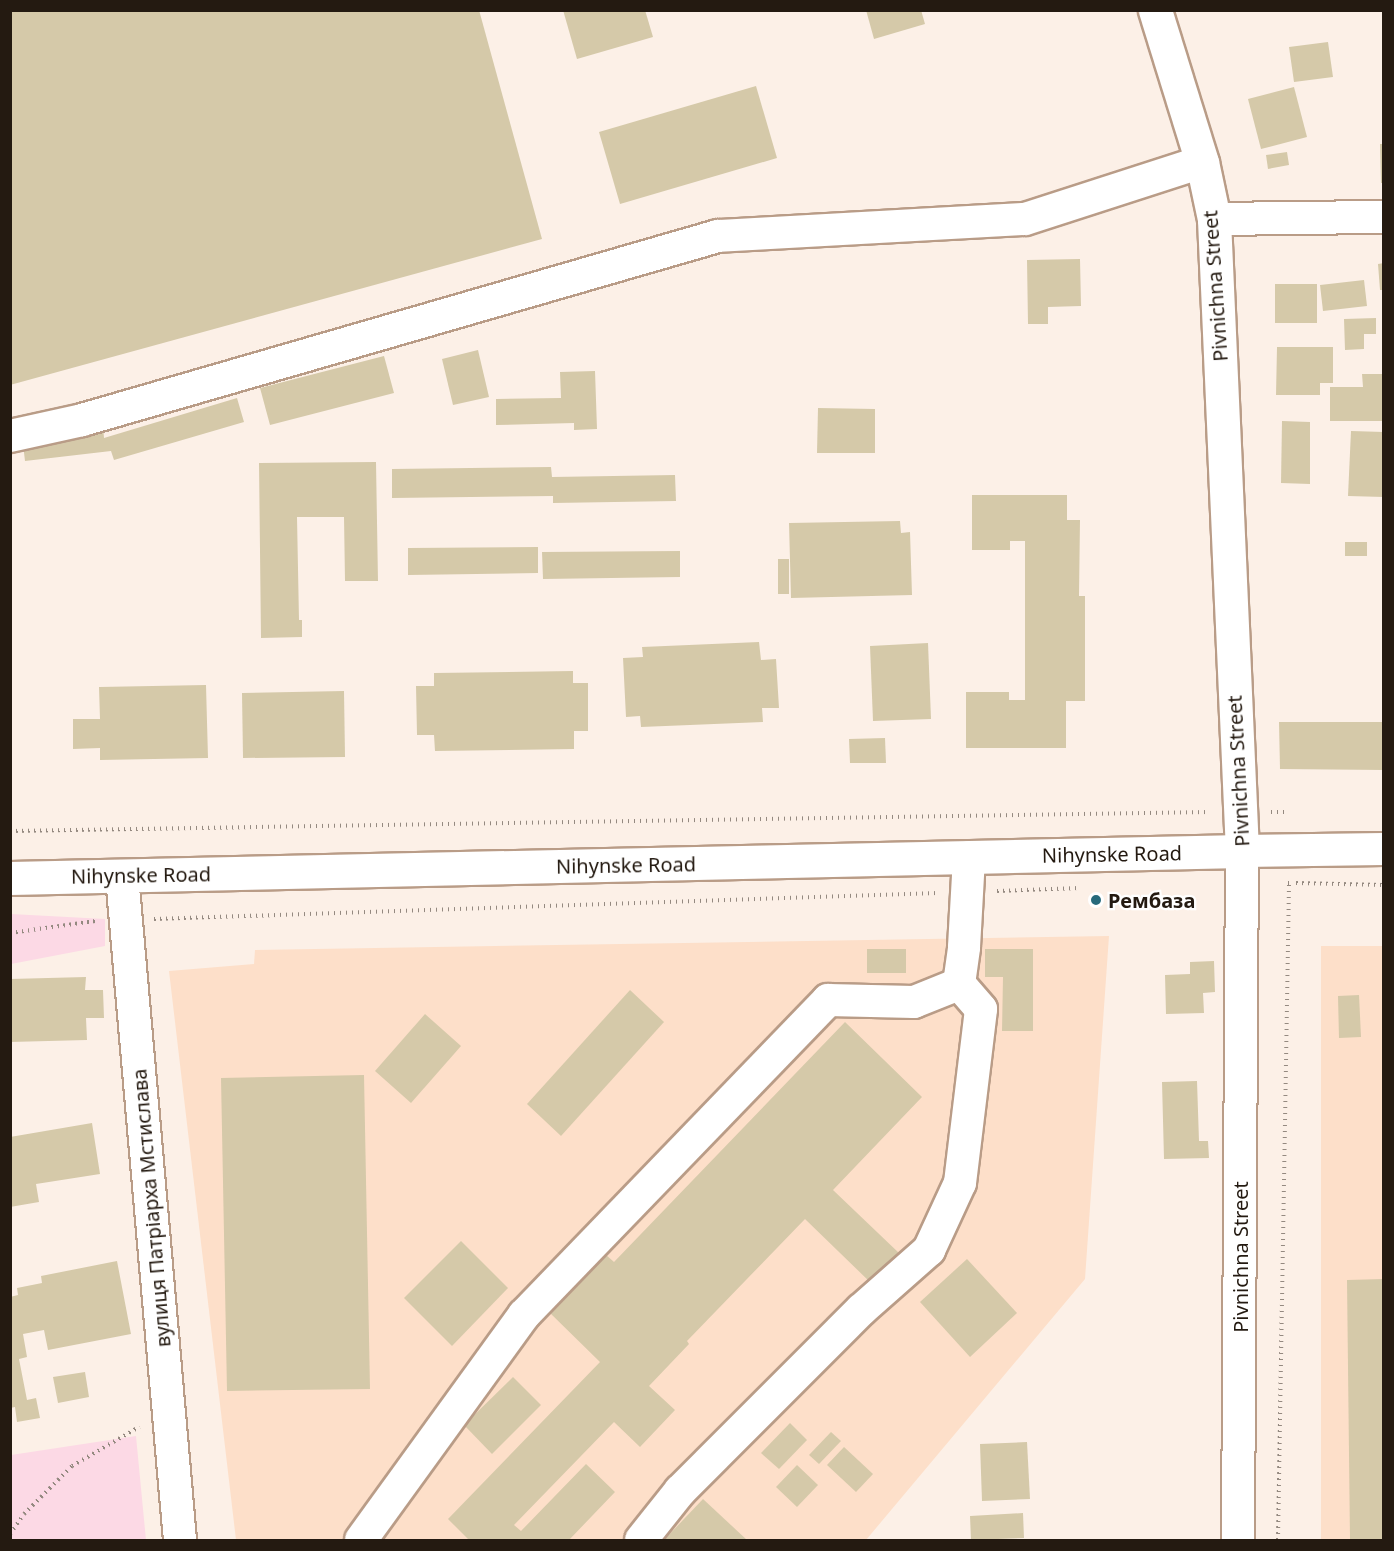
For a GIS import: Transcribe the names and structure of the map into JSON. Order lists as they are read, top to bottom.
{
  "streets": {
    "main road": ["Pivnichna Street", "Nihynske Road"],
    "street": ["вулиця Патріарха Мстислава"]
  },
  "crossings": [
    ["Pivnichna Street", "Nihynske Road"],
    ["Nihynske Road", "вулиця Патріарха Мстислава"]
  ],
  "places": ["Рембаза"]
}
